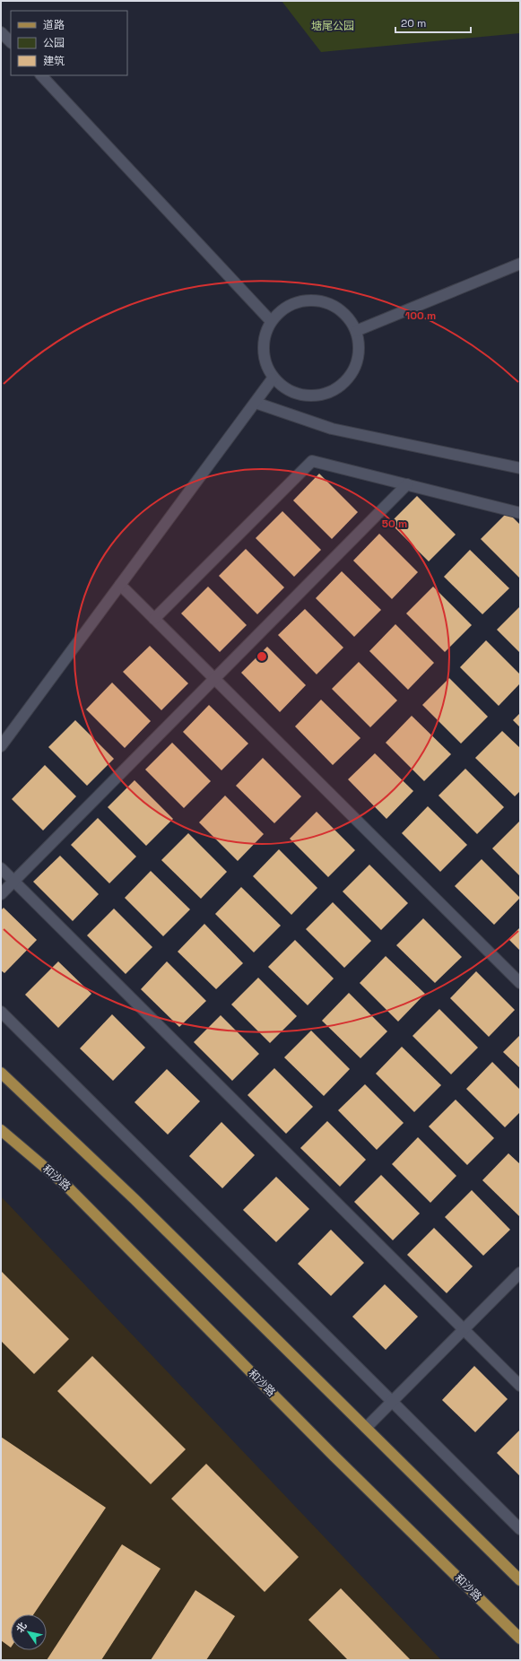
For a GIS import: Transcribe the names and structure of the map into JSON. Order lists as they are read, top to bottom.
{
  "streets": {
    "main road": ["和沙路"]
  },
  "parks": ["塘尾公园"],
  "legend": ["道路", "公园", "建筑"],
  "scale_bar": "20 m",
  "north": "top left",
  "rings": ["100 m", "50 m"]
}
